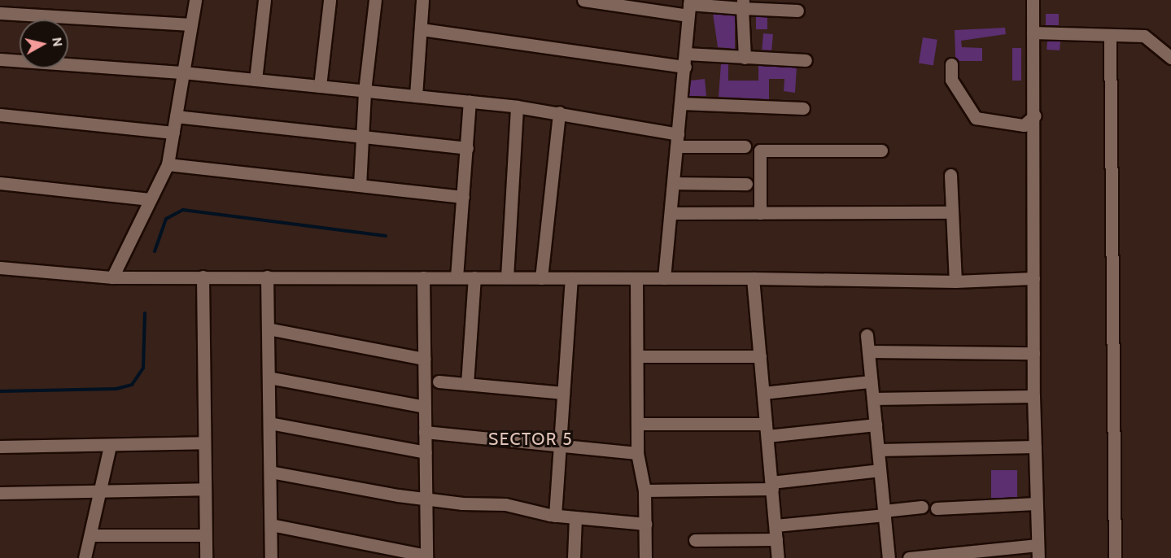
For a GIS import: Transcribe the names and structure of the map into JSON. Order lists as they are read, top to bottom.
{
  "districts": ["SECTOR 5"],
  "north": "right"
}
